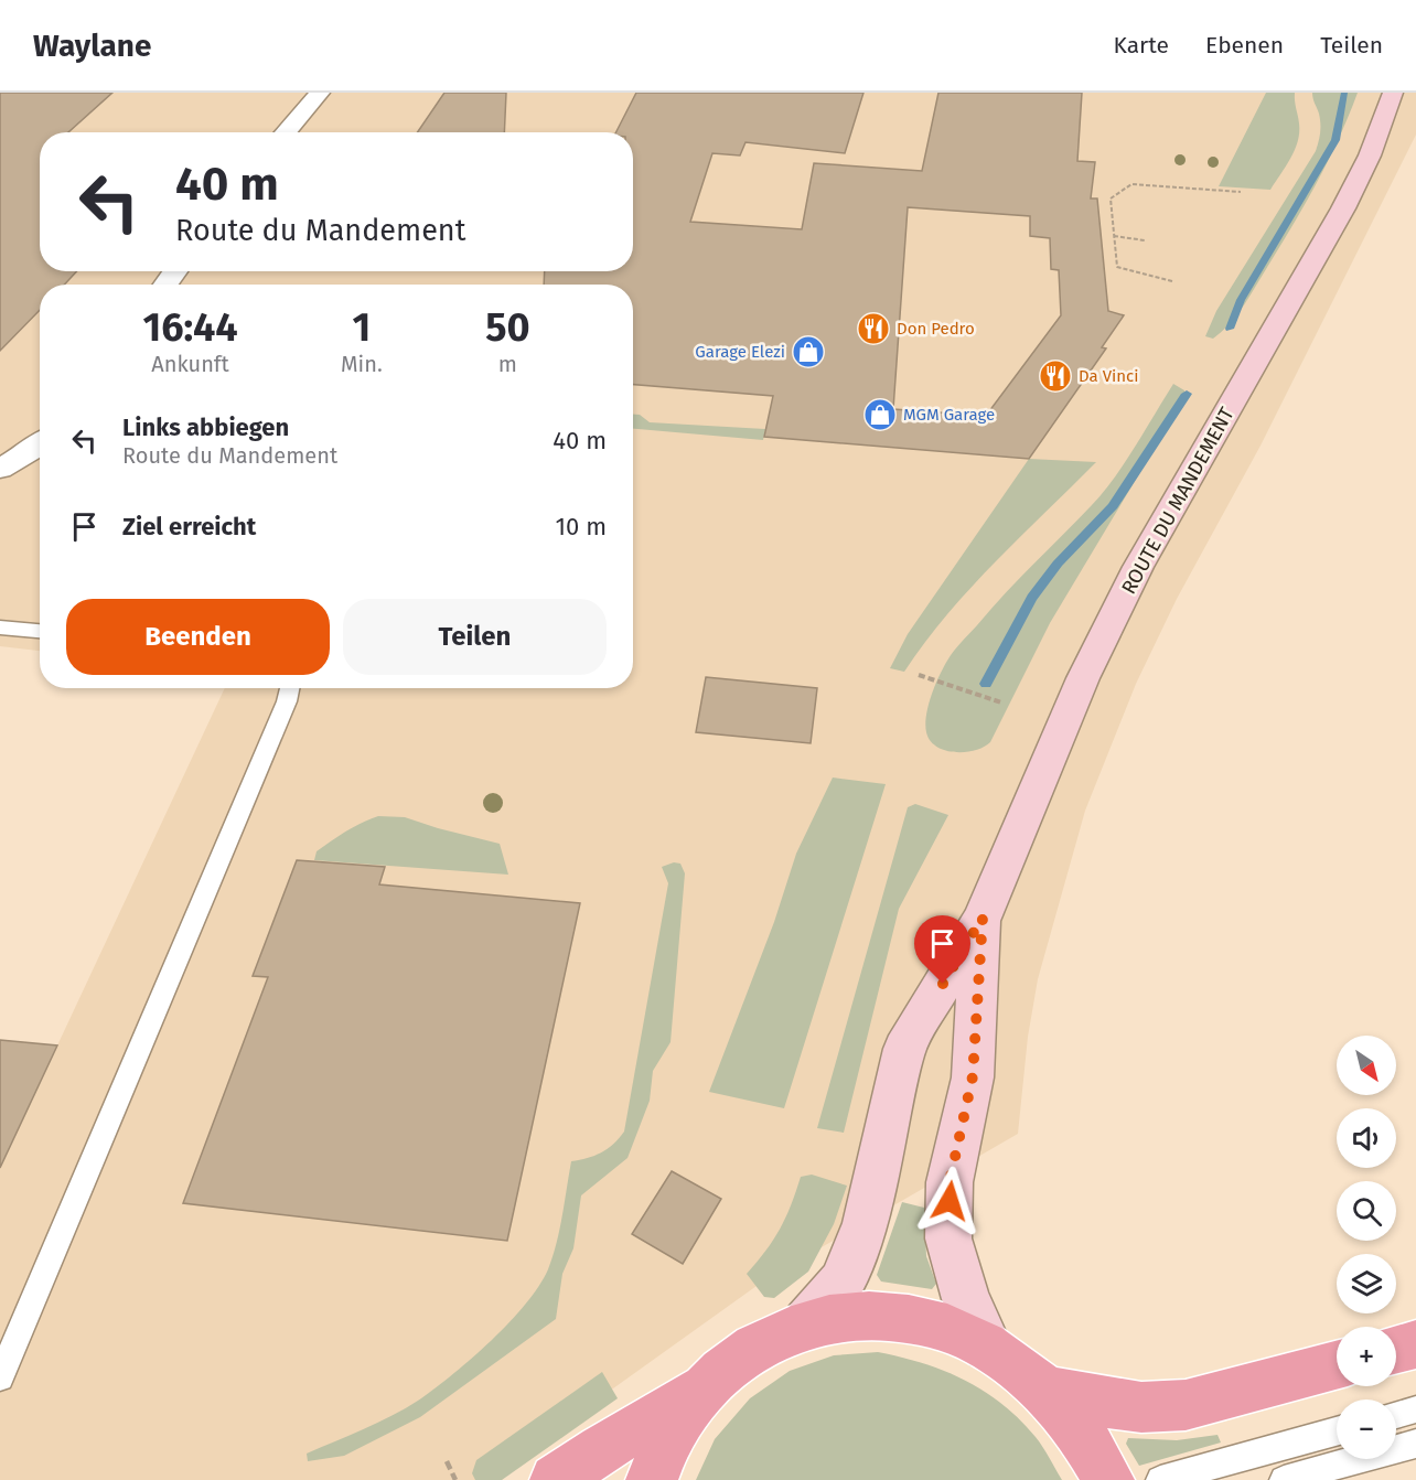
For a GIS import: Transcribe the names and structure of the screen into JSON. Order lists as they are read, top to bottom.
{
  "streets": {
    "main road": ["ROUTE DU MANDEMENT"]
  },
  "places": {
    "restaurant": ["Don Pedro", "Da Vinci"],
    "shop": ["Garage Elezi", "MGM Garage"]
  },
  "north": "bottom right",
  "page": {
    "header": "Waylane",
    "nav": ["Karte", "Ebenen", "Teilen"],
    "turn": ["40 m", "Route du Mandement"],
    "eta": [
      "16:44",
      "Ankunft",
      "1",
      "Min.",
      "50",
      "m"
    ],
    "list": [
      {
        "name": "Links abbiegen",
        "note": "Route du Mandement",
        "value": "40 m"
      },
      {
        "name": "Ziel erreicht",
        "value": "10 m"
      }
    ],
    "buttons": ["Beenden", "Teilen"],
    "map_buttons": ["+", "−"]
  }
}
